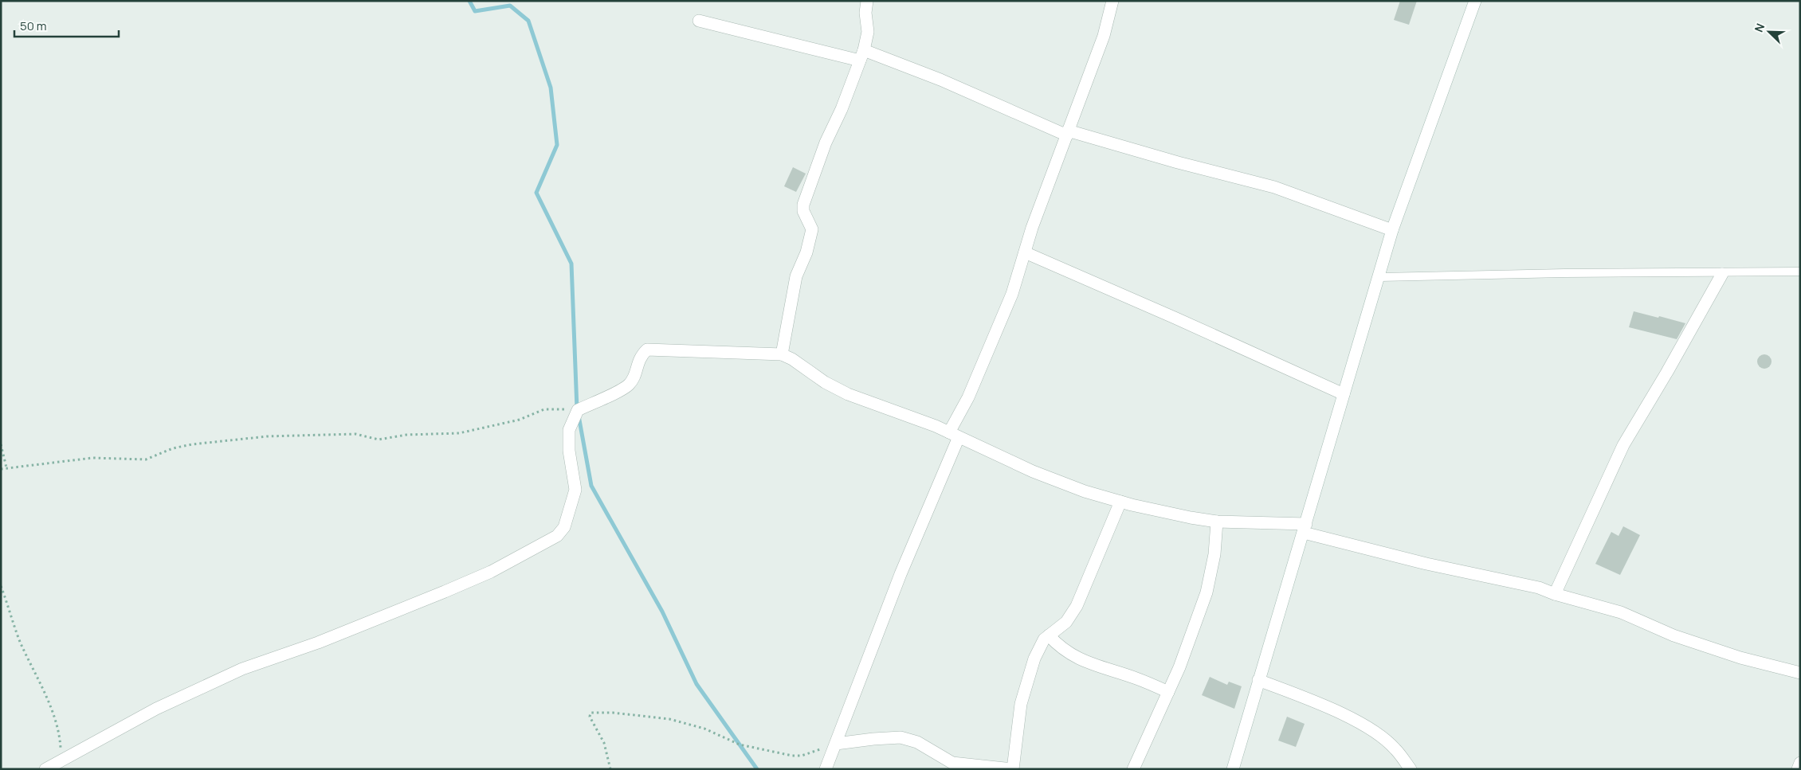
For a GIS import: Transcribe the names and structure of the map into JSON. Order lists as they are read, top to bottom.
{
  "scale_bar": "50 m",
  "north": "top left"
}
